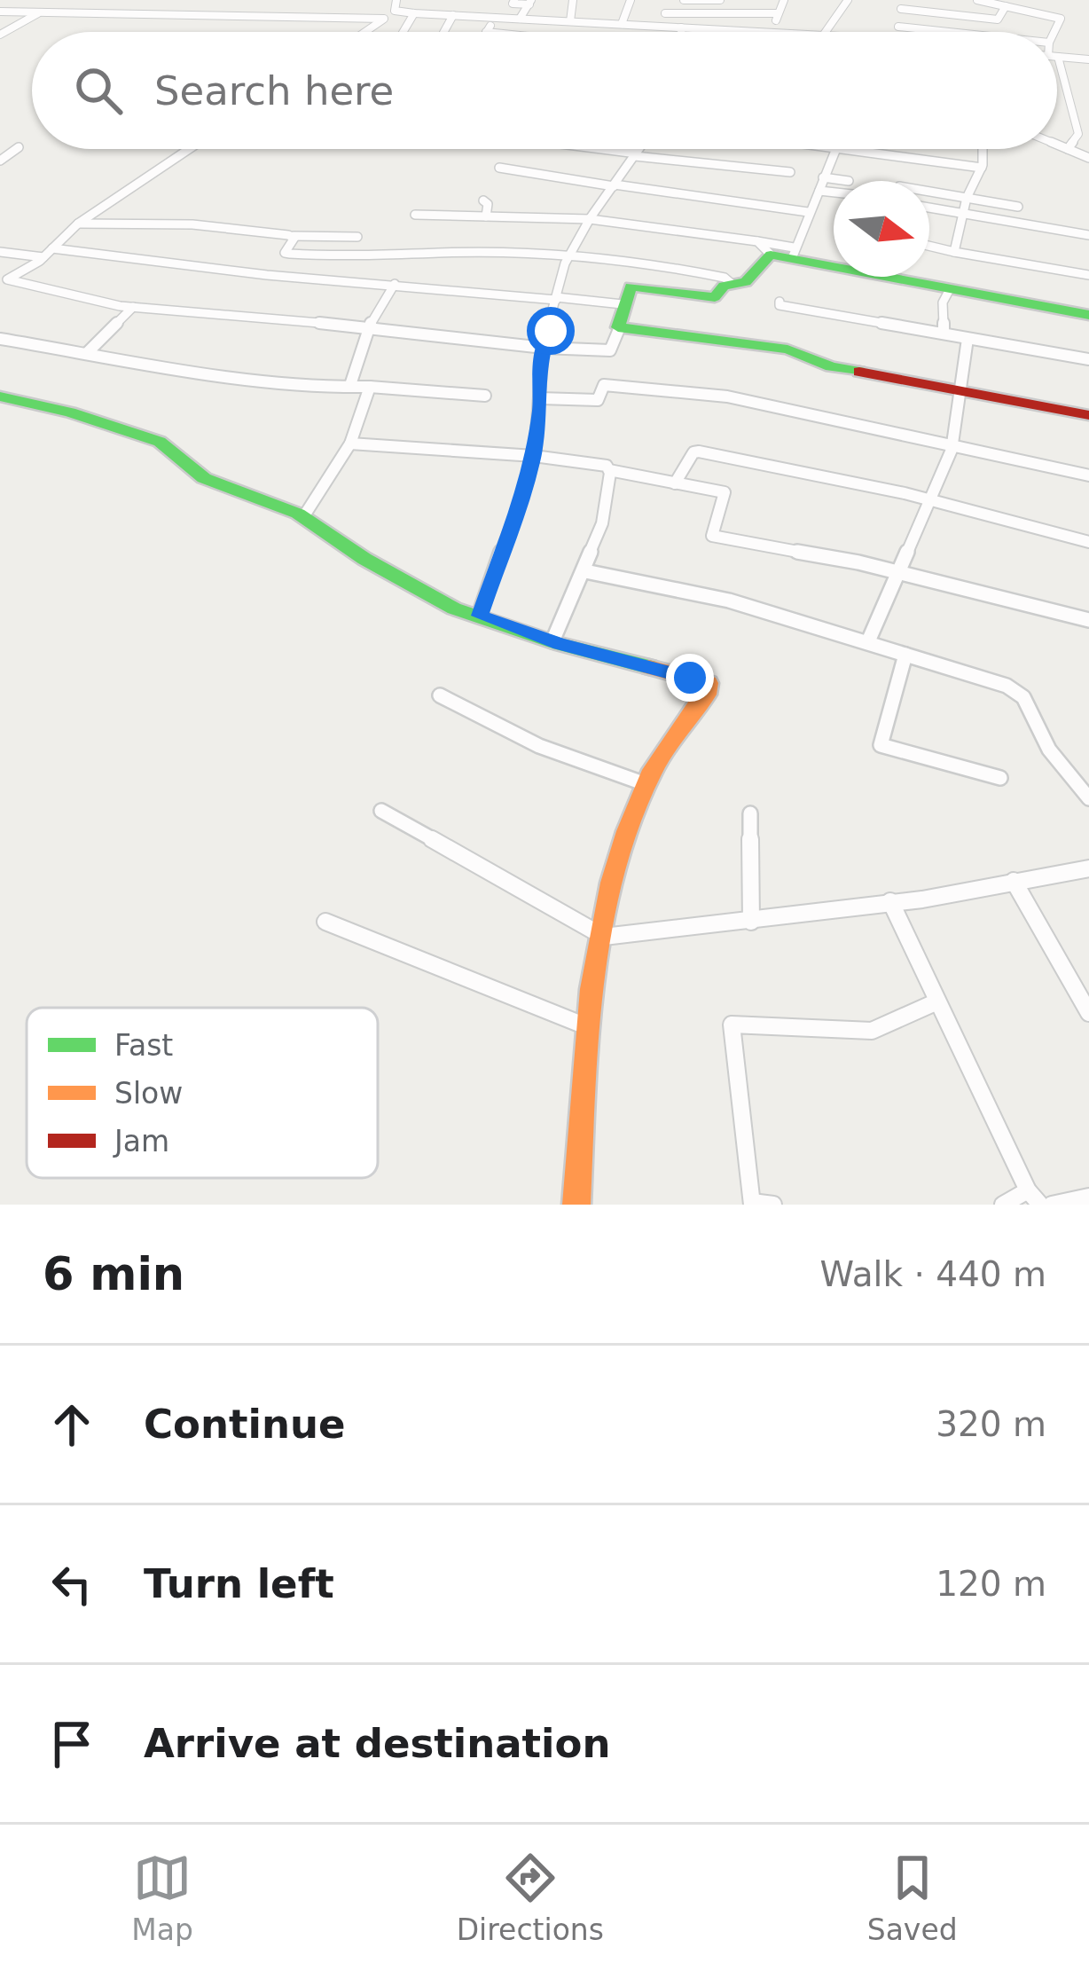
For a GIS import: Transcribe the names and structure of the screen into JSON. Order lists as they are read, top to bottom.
{
  "legend": ["Fast", "Slow", "Jam"],
  "north": "right",
  "page": {
    "search": "Search here",
    "heading": ["6 min", "Walk · 440 m"],
    "list": [
      ["Continue", "320 m"],
      ["Turn left", "120 m"],
      "Arrive at destination"
    ],
    "nav": ["Map", "Directions", "Saved"]
  }
}
